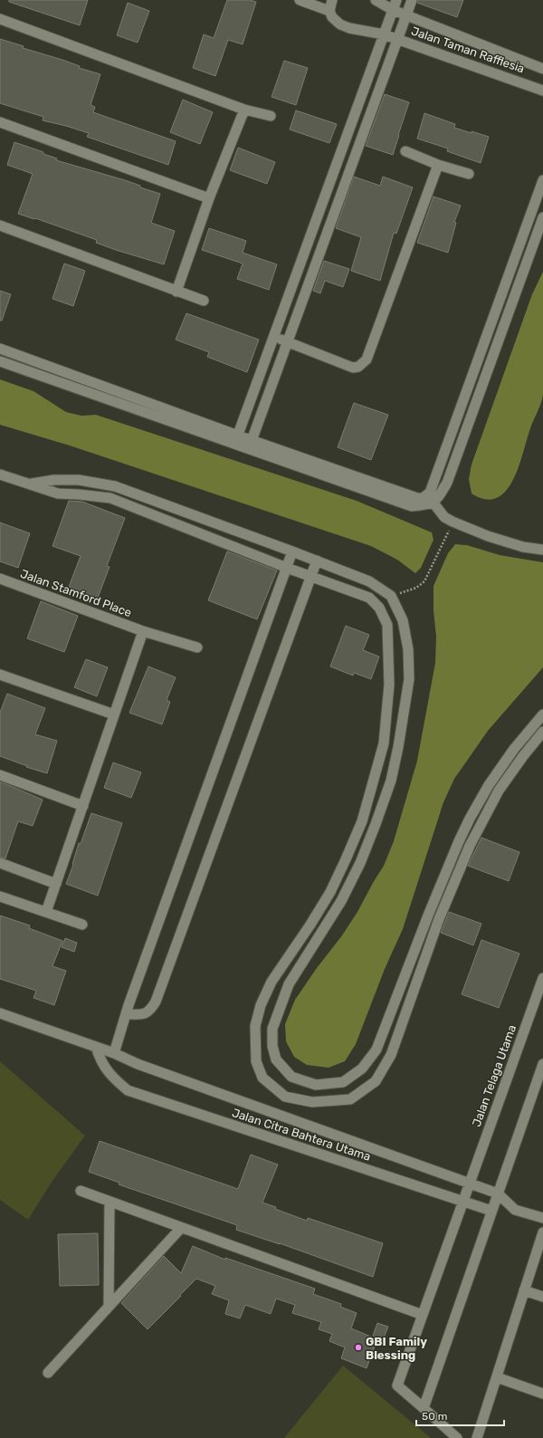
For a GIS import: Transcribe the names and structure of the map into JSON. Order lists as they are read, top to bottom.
{
  "streets": {
    "street": [
      "Jalan Taman Rafflesia",
      "Jalan Stamford Place",
      "Jalan Telaga Utama",
      "Jalan Citra Bahtera Utama"
    ]
  },
  "crossings": [
    ["Jalan Telaga Utama", "Jalan Citra Bahtera Utama"]
  ],
  "places": ["GBI Family Blessing"],
  "scale_bar": "50 m"
}
